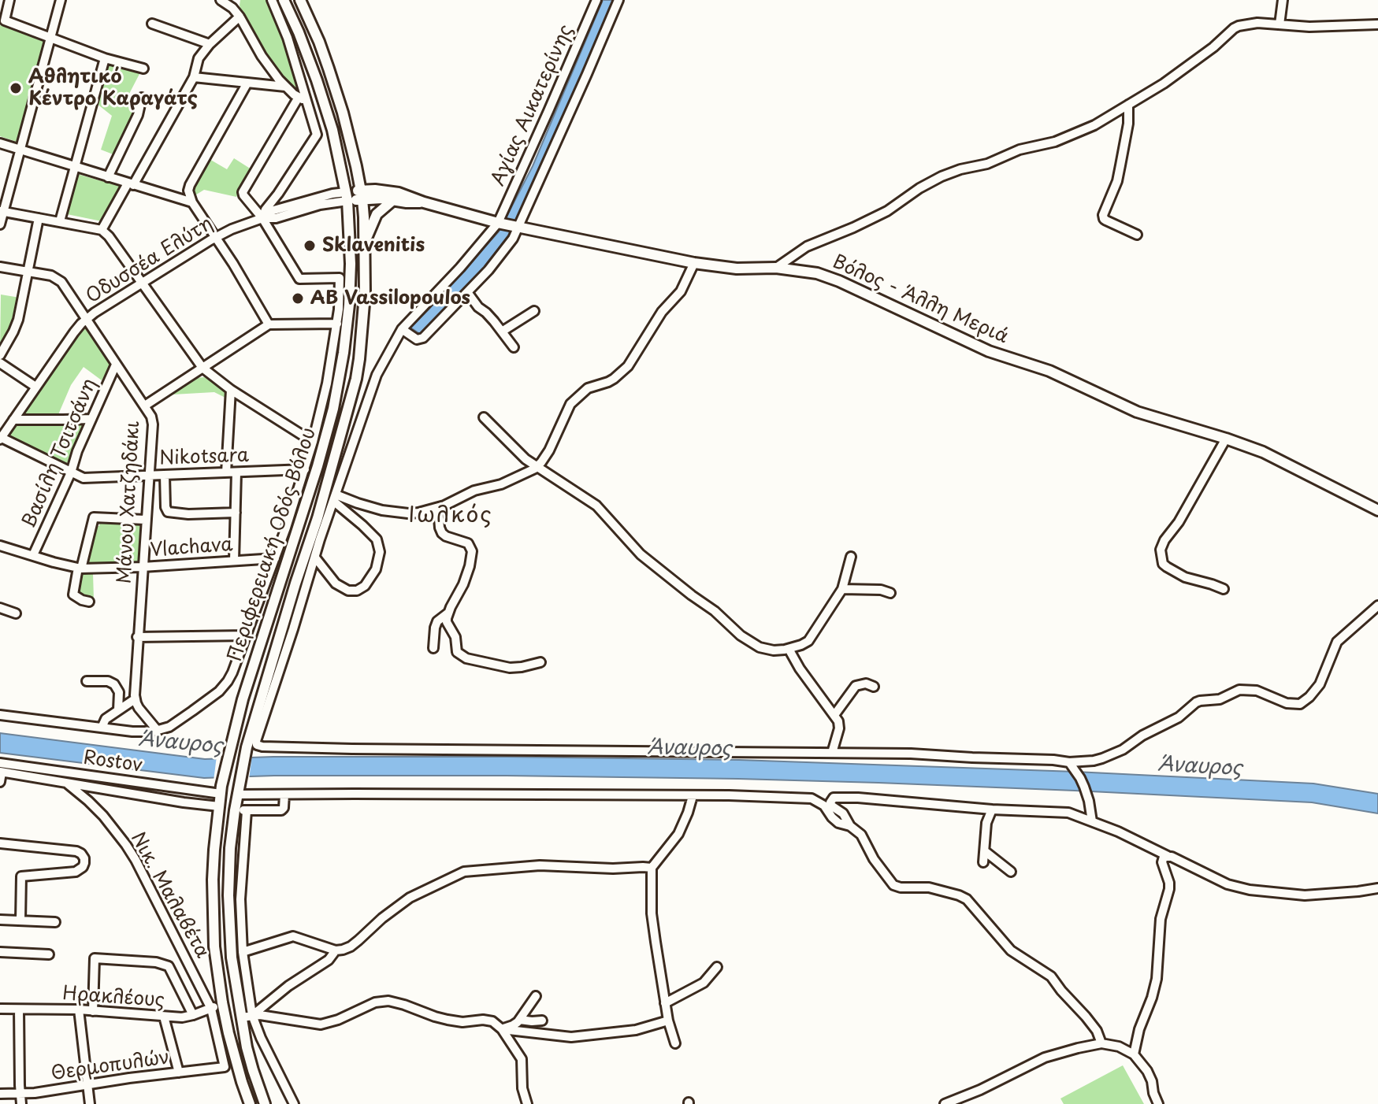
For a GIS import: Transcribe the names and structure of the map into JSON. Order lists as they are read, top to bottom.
{
  "streets": {
    "main road": ["Βόλος - Άλλη Μεριά", "Περιφερειακή Οδός Βόλου"],
    "street": [
      "Αγίας Αικατερίνης",
      "Οδυσσέα Ελύτη",
      "Βασίλη Τσιτσάνη",
      "Nikotsara",
      "Μάνου Χατζηδάκι",
      "Vlachava",
      "Rostov",
      "Νικ. Μαλαβέτα",
      "Ηρακλέους",
      "Θερμοπυλών"
    ]
  },
  "crossings": [
    ["Αγίας Αικατερίνης", "Βόλος - Άλλη Μεριά"],
    ["Οδυσσέα Ελύτη", "Βόλος - Άλλη Μεριά"],
    ["Οδυσσέα Ελύτη", "Nikotsara"],
    ["Οδυσσέα Ελύτη", "Μάνου Χατζηδάκι"],
    ["Οδυσσέα Ελύτη", "Περιφερειακή Οδός Βόλου"],
    ["Βόλος - Άλλη Μεριά", "Περιφερειακή Οδός Βόλου"],
    ["Βασίλη Τσιτσάνη", "Nikotsara"],
    ["Βασίλη Τσιτσάνη", "Μάνου Χατζηδάκι"],
    ["Βασίλη Τσιτσάνη", "Vlachava"],
    ["Nikotsara", "Μάνου Χατζηδάκι"],
    ["Μάνου Χατζηδάκι", "Vlachava"],
    ["Περιφερειακή Οδός Βόλου", "Rostov"],
    ["Περιφερειακή Οδός Βόλου", "Ηρακλέους"],
    ["Νικ. Μαλαβέτα", "Ηρακλέους"],
    ["Νικ. Μαλαβέτα", "Θερμοπυλών"]
  ],
  "districts": ["Ιωλκός"],
  "water": ["Άναυρος"],
  "places": ["Αθλητικό Κέντρο Καραγάτς", "Sklavenitis", "AB Vassilopoulos"]
}
